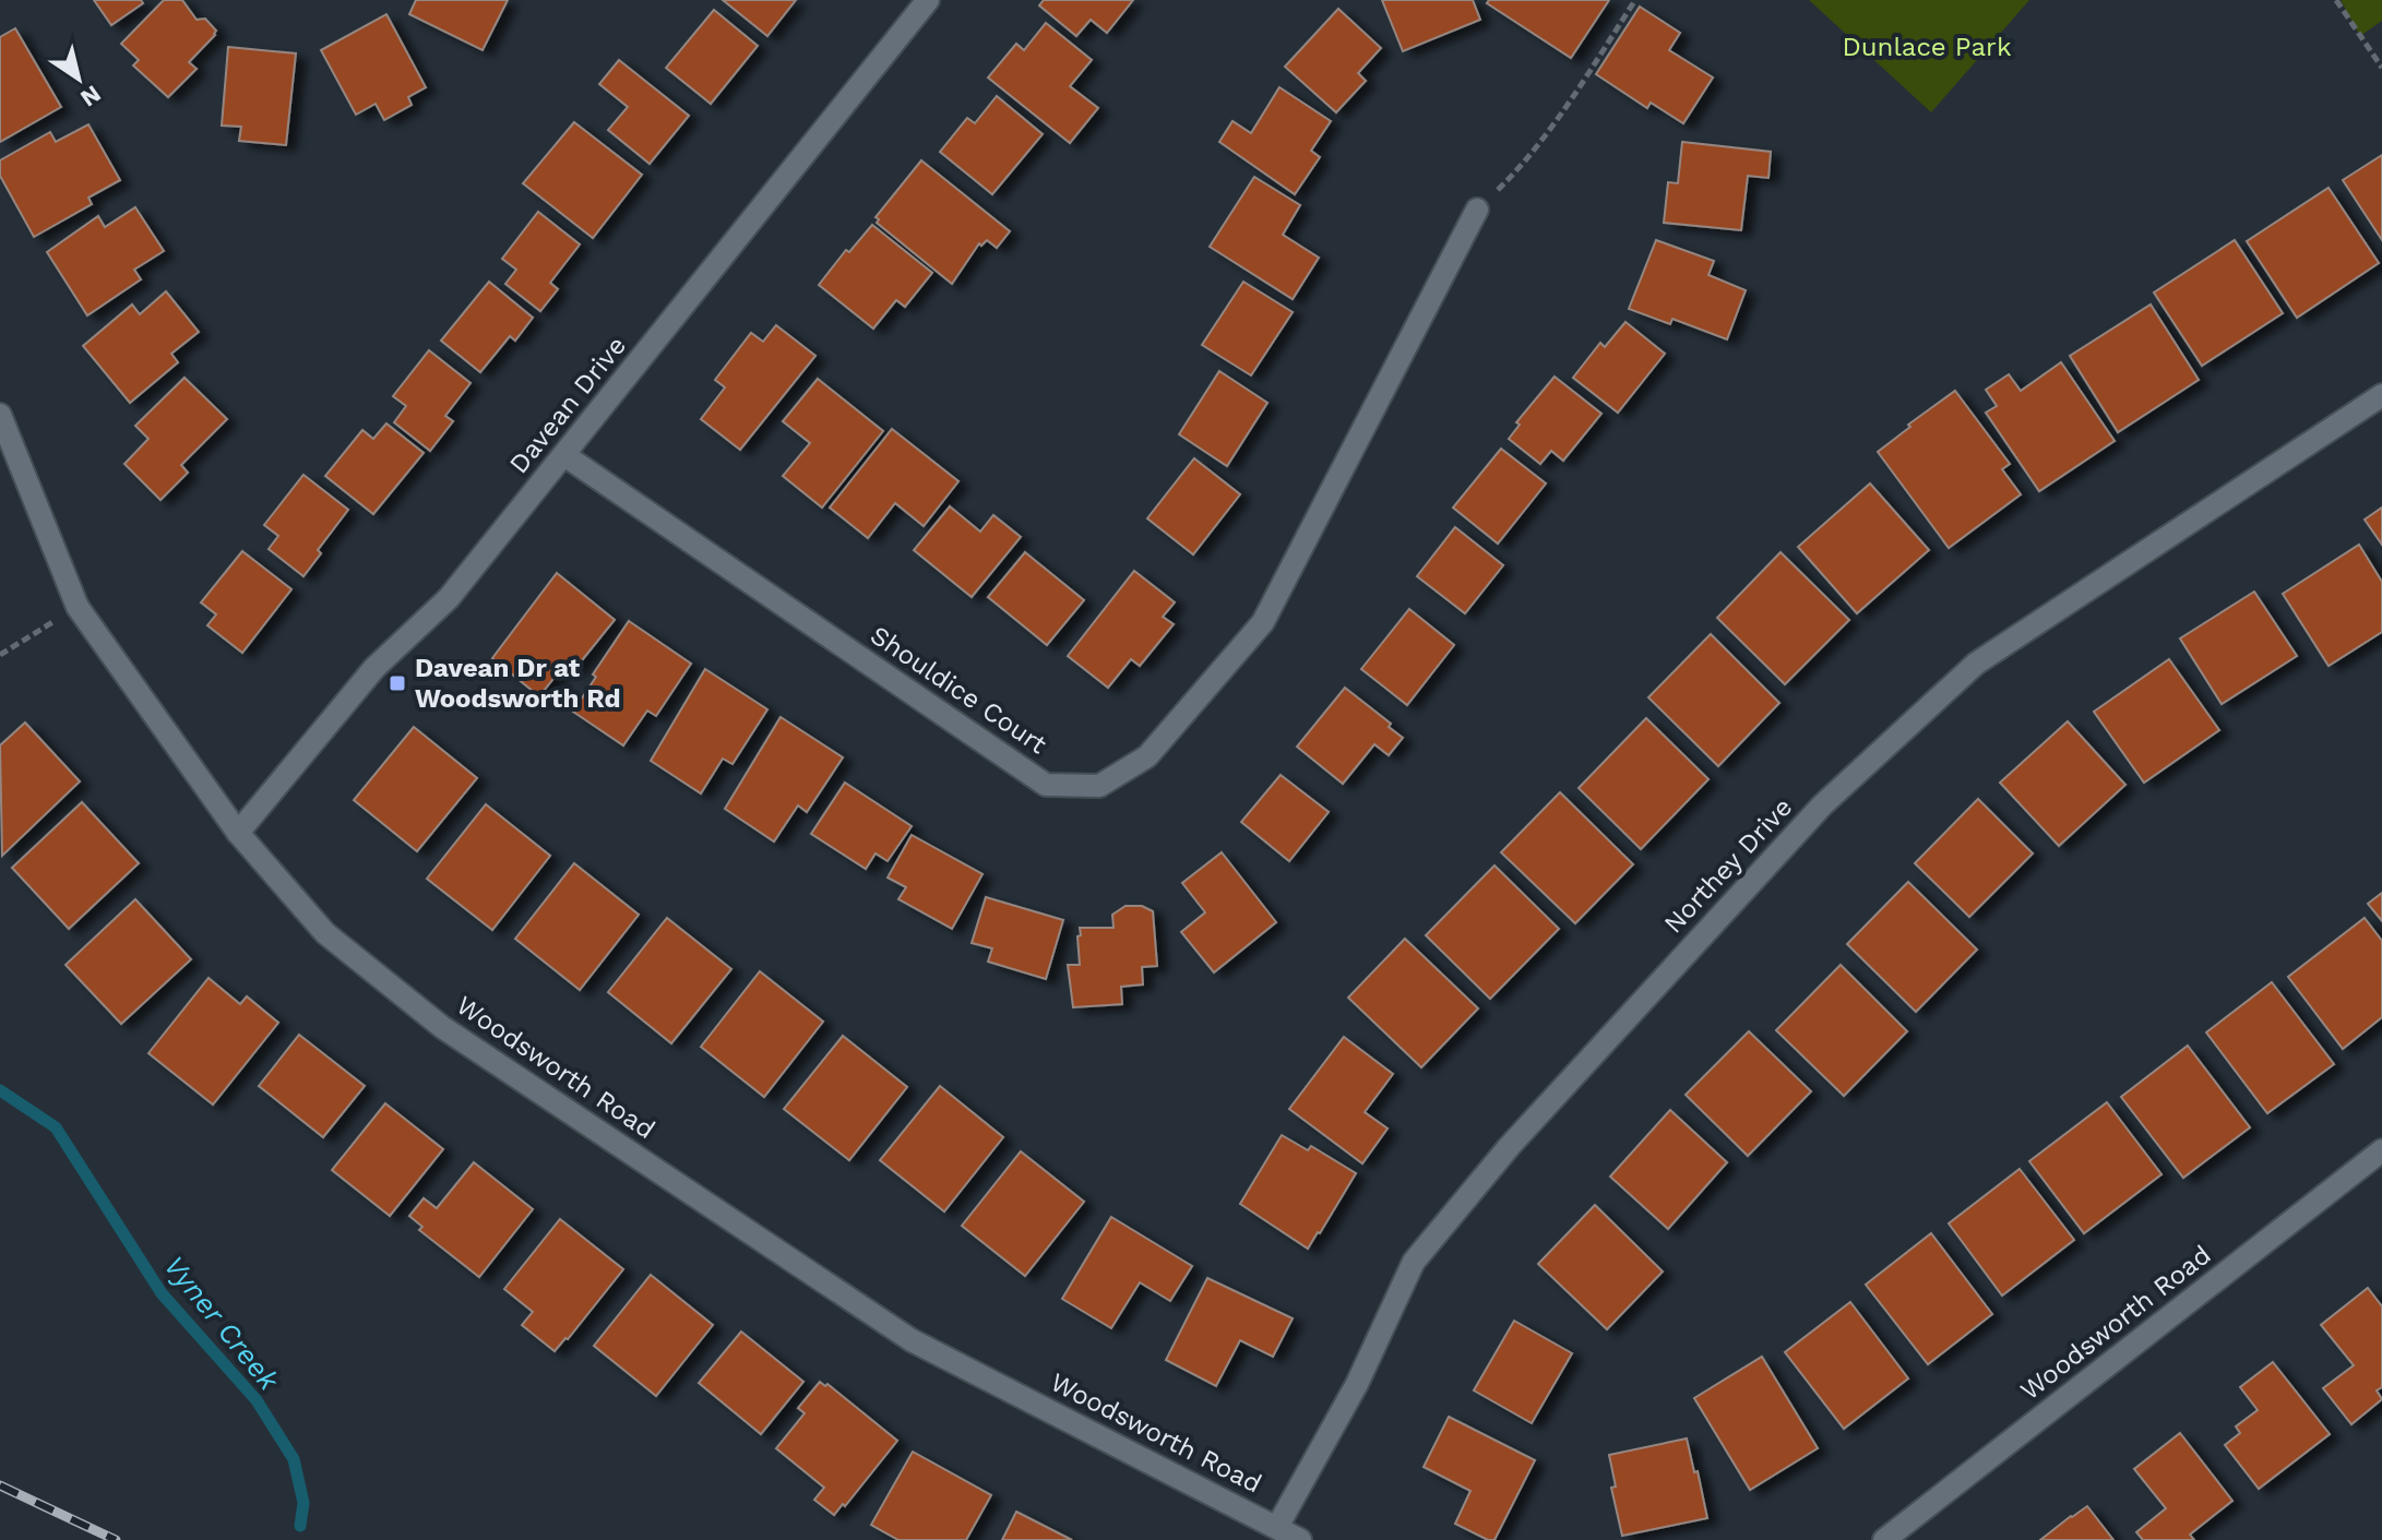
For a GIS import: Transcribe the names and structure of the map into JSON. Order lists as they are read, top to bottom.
{
  "streets": {
    "street": [
      "Davean Drive",
      "Shouldice Court",
      "Northey Drive",
      "Woodsworth Road"
    ]
  },
  "crossings": [
    ["Davean Drive", "Shouldice Court"],
    ["Davean Drive", "Woodsworth Road"],
    ["Northey Drive", "Woodsworth Road"]
  ],
  "water": ["Vyner Creek"],
  "parks": ["Dunlace Park"],
  "places": {
    "transit": ["Davean Dr at Woodsworth Rd"]
  },
  "north": "bottom right"
}
